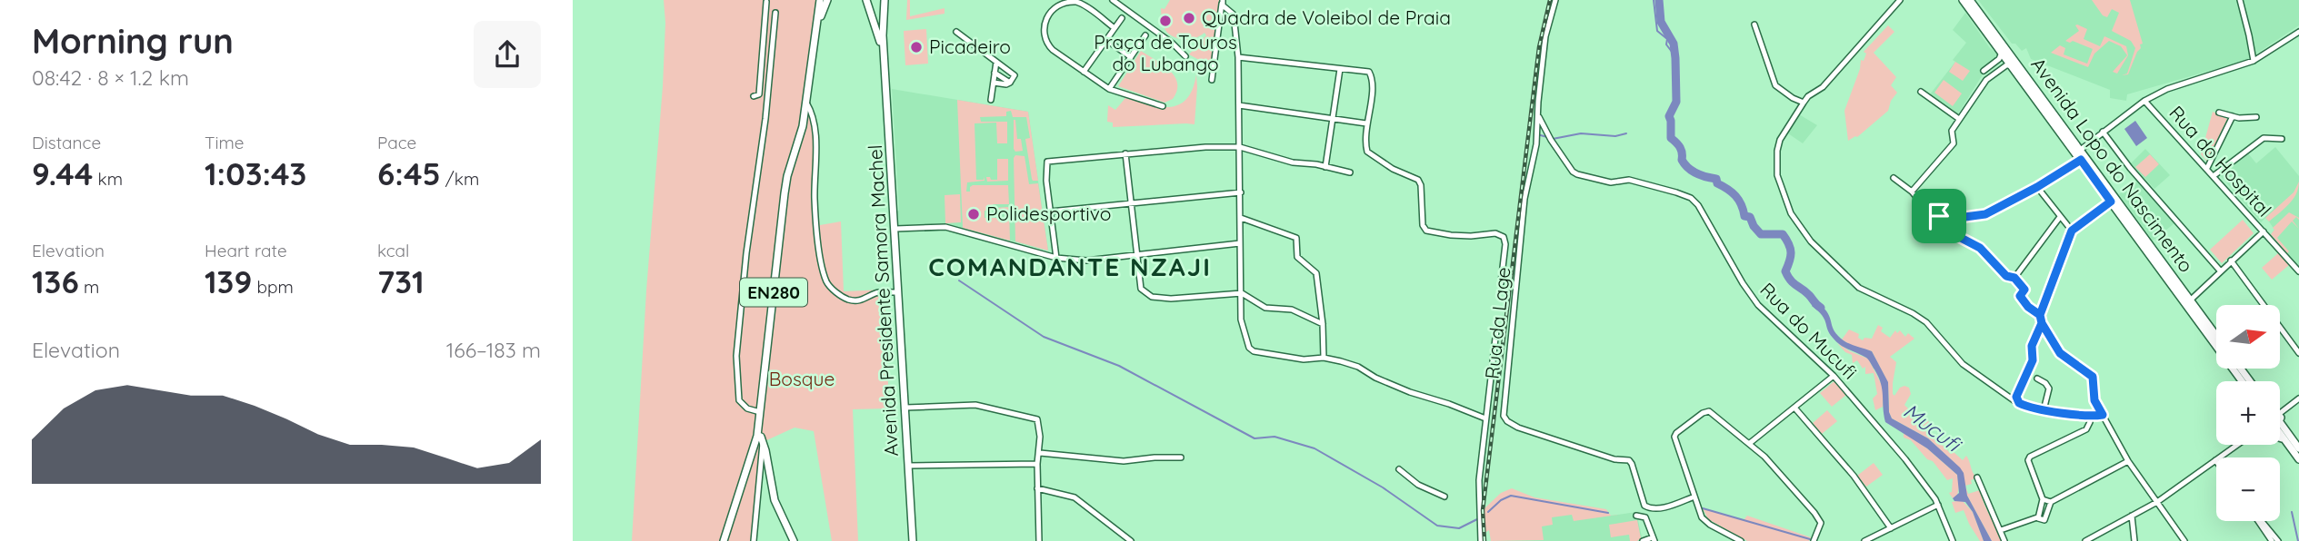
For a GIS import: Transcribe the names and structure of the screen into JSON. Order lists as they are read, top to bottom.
{
  "streets": {
    "main road": ["Avenida Lopo do Nascimento", "EN280", "Avenida Presidente Samora Machel"],
    "street": ["Rua do Hospital", "Rua da Lage", "Rua do Mucufi"]
  },
  "crossings": [
    ["Rua da Lage", "Rua do Mucufi"]
  ],
  "districts": ["COMANDANTE NZAJI"],
  "water": ["Mucufi"],
  "parks": ["Bosque"],
  "places": [
    "Quadra de Voleibol de Praia",
    "Praça de Touros do Lubango",
    "Picadeiro",
    "Polidesportivo"
  ],
  "north": "right",
  "page": {
    "heading": ["Morning run", "08:42 · 8 × 1.2 km"],
    "stats": [
      ["Distance", "9.44 km"],
      ["Time", "1:03:43"],
      ["Pace", "6:45 /km"],
      ["Elevation", "136 m"],
      ["Heart rate", "139 bpm"],
      ["kcal", "731"]
    ],
    "map_buttons": ["+", "−"],
    "chart": ["Elevation", "166–183 m"]
  }
}
